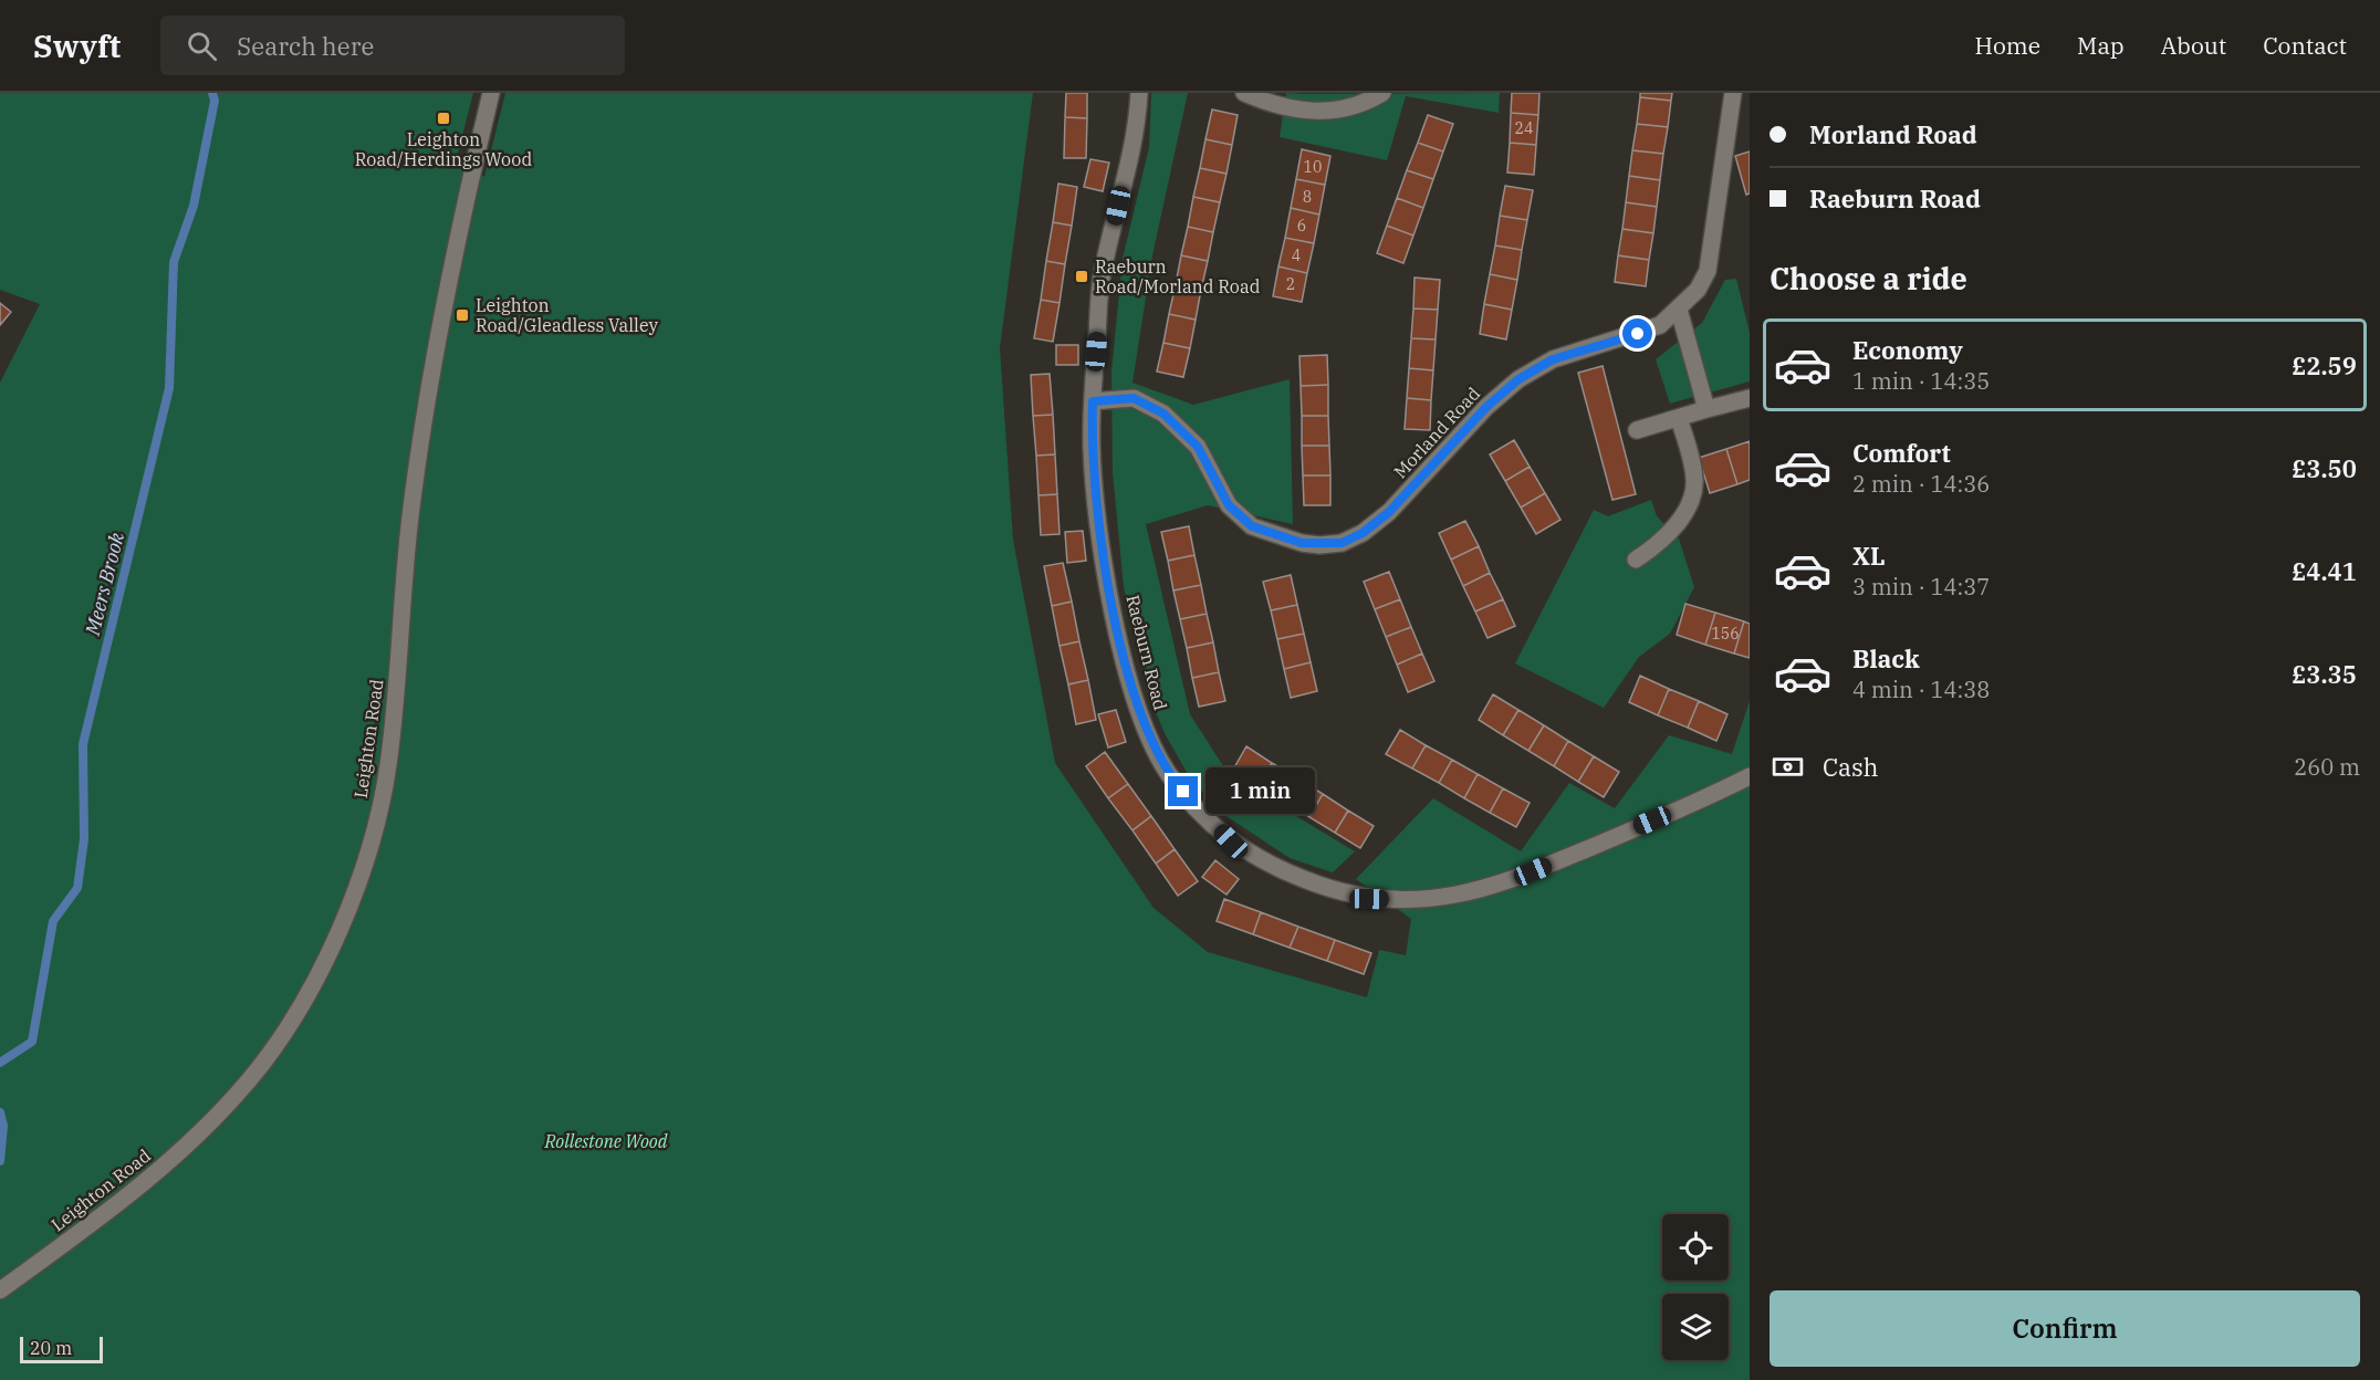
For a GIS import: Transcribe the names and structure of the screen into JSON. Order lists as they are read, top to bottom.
{
  "streets": {
    "street": ["Morland Road", "Raeburn Road", "Leighton Road"]
  },
  "crossings": [
    ["Morland Road", "Raeburn Road"]
  ],
  "water": ["Meers Brook"],
  "parks": ["Rollestone Wood"],
  "places": {
    "transit": ["Leighton Road/Herdings Wood", "Raeburn Road/Morland Road", "Leighton Road/Gleadless Valley"]
  },
  "house_numbers": [
    "24",
    "10",
    "8",
    "6",
    "4",
    "2",
    "156"
  ],
  "scale_bar": "20 m",
  "page": {
    "header": "Swyft",
    "search": "Search here",
    "nav": [
      "Home",
      "Map",
      "About",
      "Contact"
    ],
    "banner": ["Morland Road", "Raeburn Road"],
    "heading": "Choose a ride",
    "list": [
      {
        "name": "Economy",
        "note": "1 min · 14:35",
        "value": "£2.59"
      },
      {
        "name": "Comfort",
        "note": "2 min · 14:36",
        "value": "£3.50"
      },
      {
        "name": "XL",
        "note": "3 min · 14:37",
        "value": "£4.41"
      },
      {
        "name": "Black",
        "note": "4 min · 14:38",
        "value": "£3.35"
      }
    ],
    "pay": ["Cash", "260 m"],
    "bubble": "1 min",
    "buttons": "Confirm",
    "scale": "20 m"
  }
}
